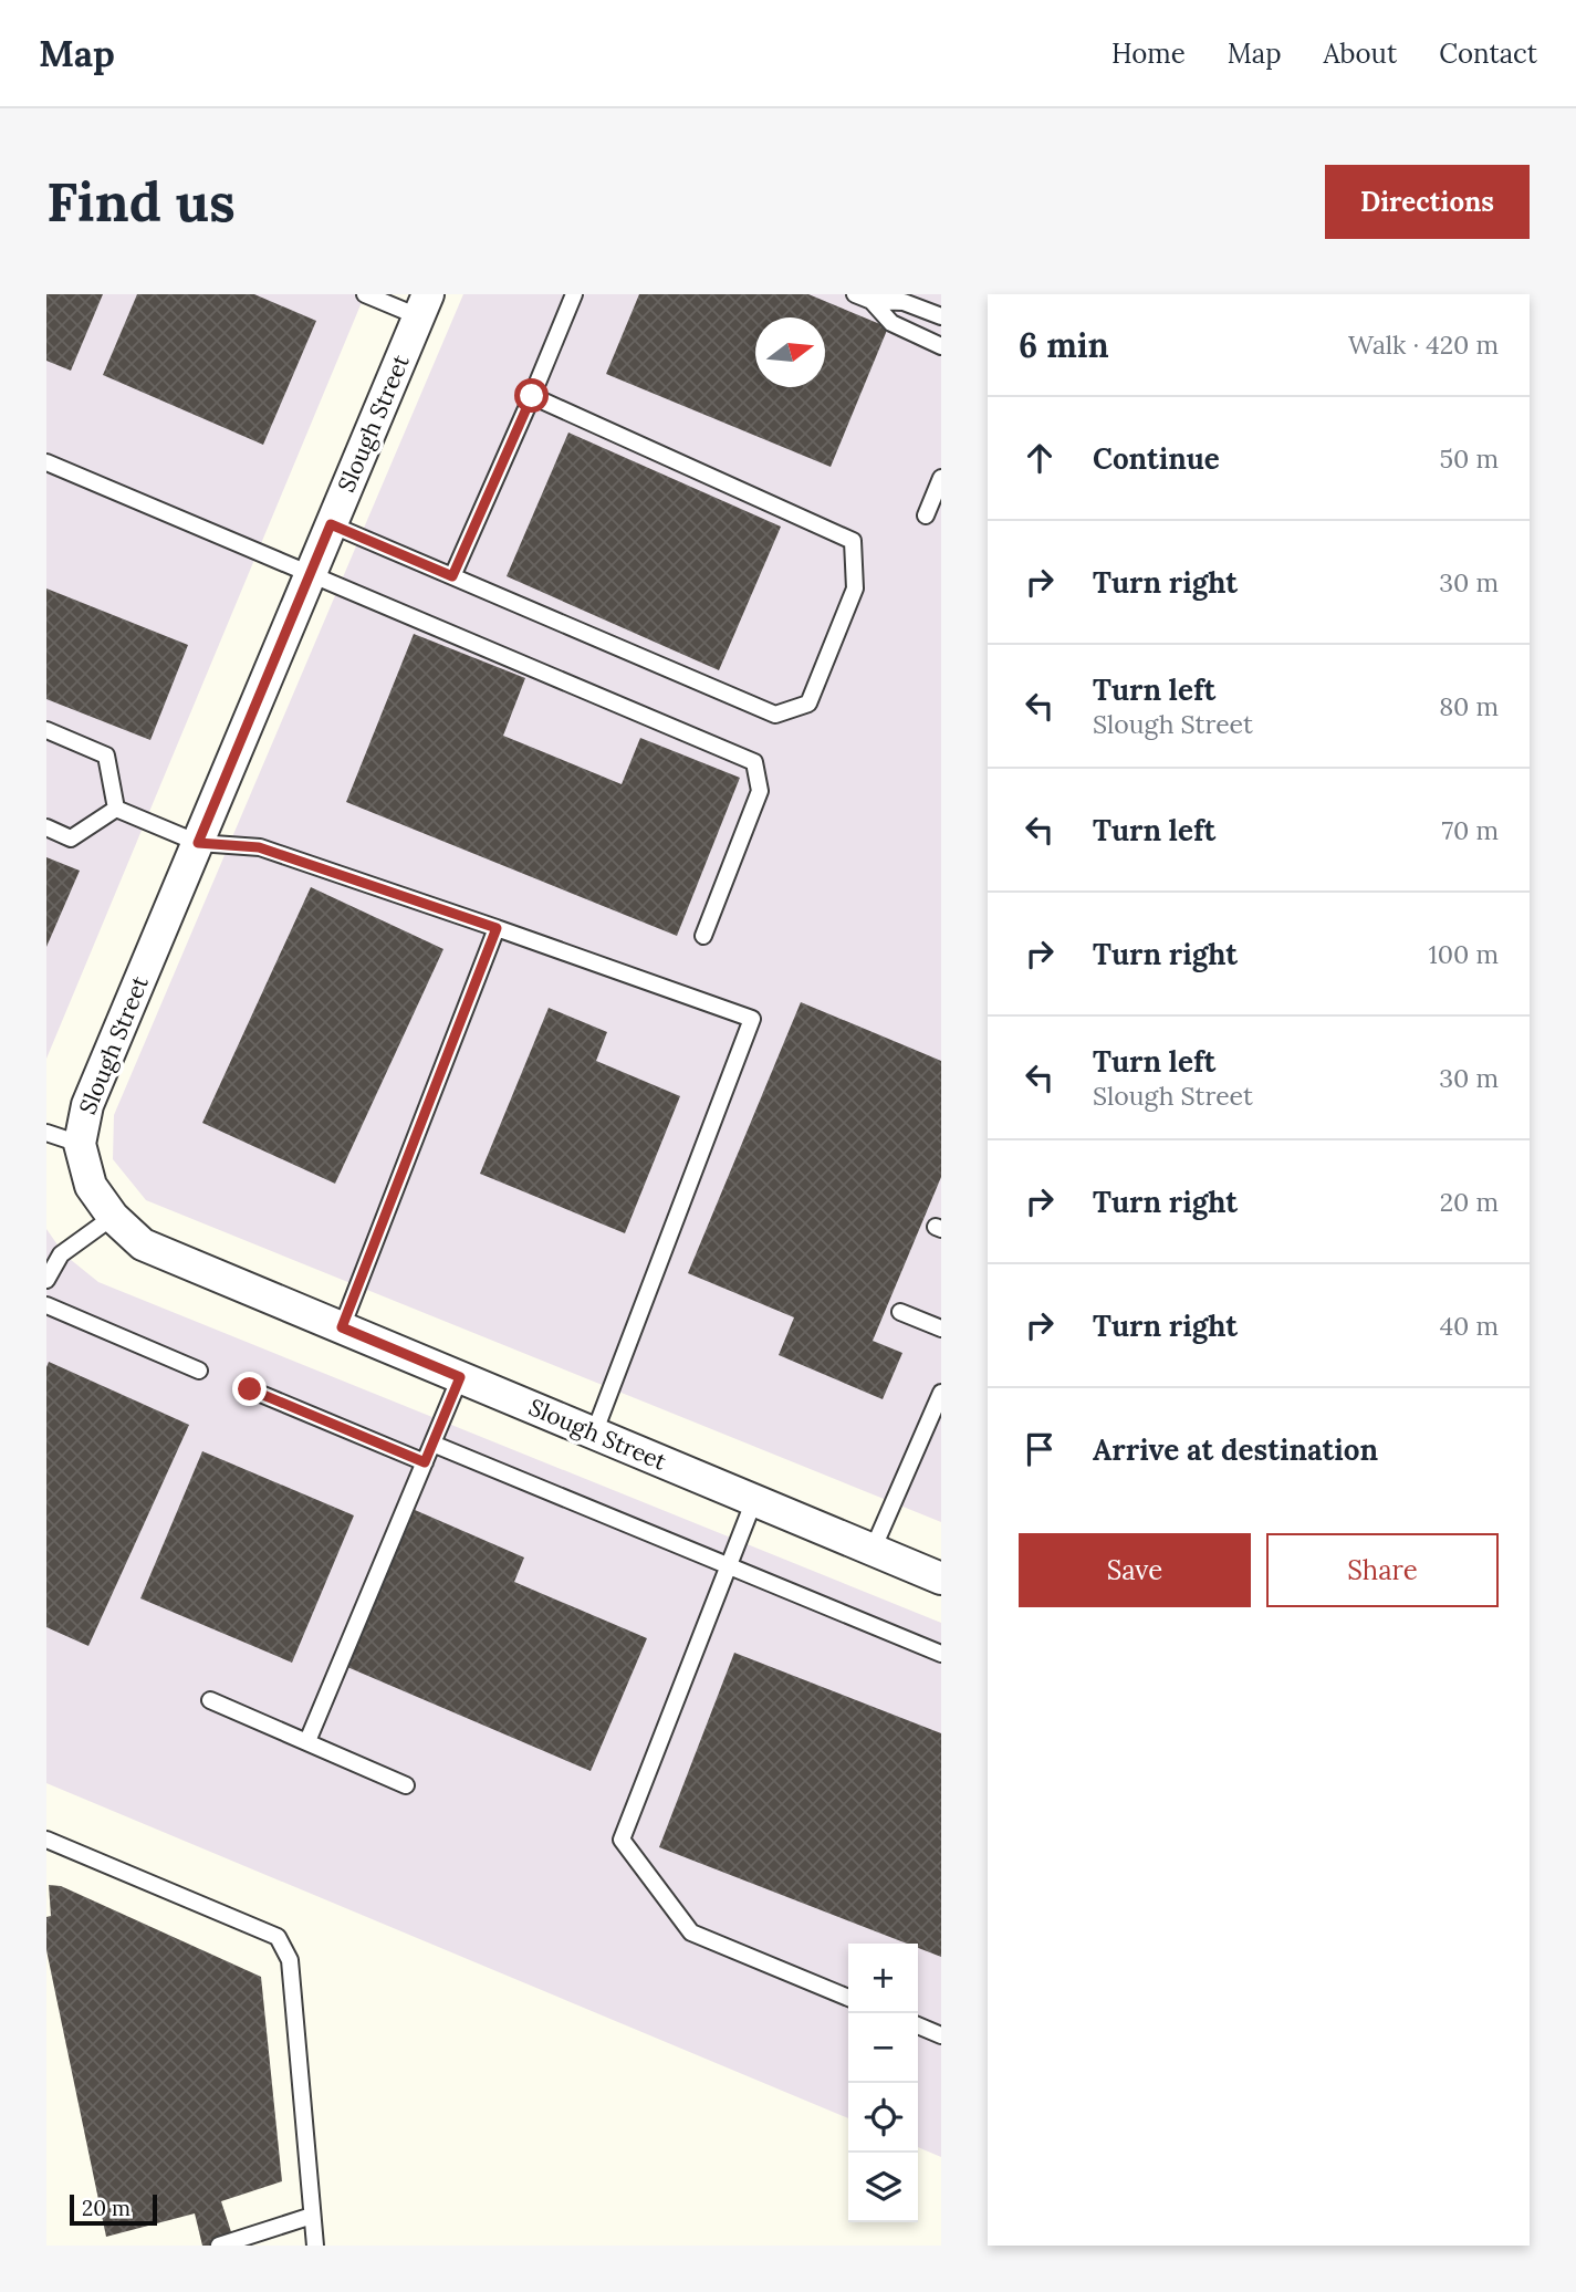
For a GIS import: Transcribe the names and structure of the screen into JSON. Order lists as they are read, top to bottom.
{
  "streets": {
    "street": ["Slough Street"]
  },
  "scale_bar": "20 m",
  "north": "right",
  "page": {
    "header": "Map",
    "nav": [
      "Home",
      "Map",
      "About",
      "Contact"
    ],
    "buttons": [
      "Directions",
      ["Save", "Share"]
    ],
    "title": "Find us",
    "heading": ["6 min", "Walk · 420 m"],
    "list": [
      ["Continue", "50 m"],
      ["Turn right", "30 m"],
      ["Turn left", "Slough Street", "80 m"],
      ["Turn left", "70 m"],
      ["Turn right", "100 m"],
      ["Turn left", "Slough Street", "30 m"],
      ["Turn right", "20 m"],
      ["Turn right", "40 m"],
      "Arrive at destination"
    ],
    "map_buttons": ["+", "−"],
    "scale": "20 m"
  }
}
